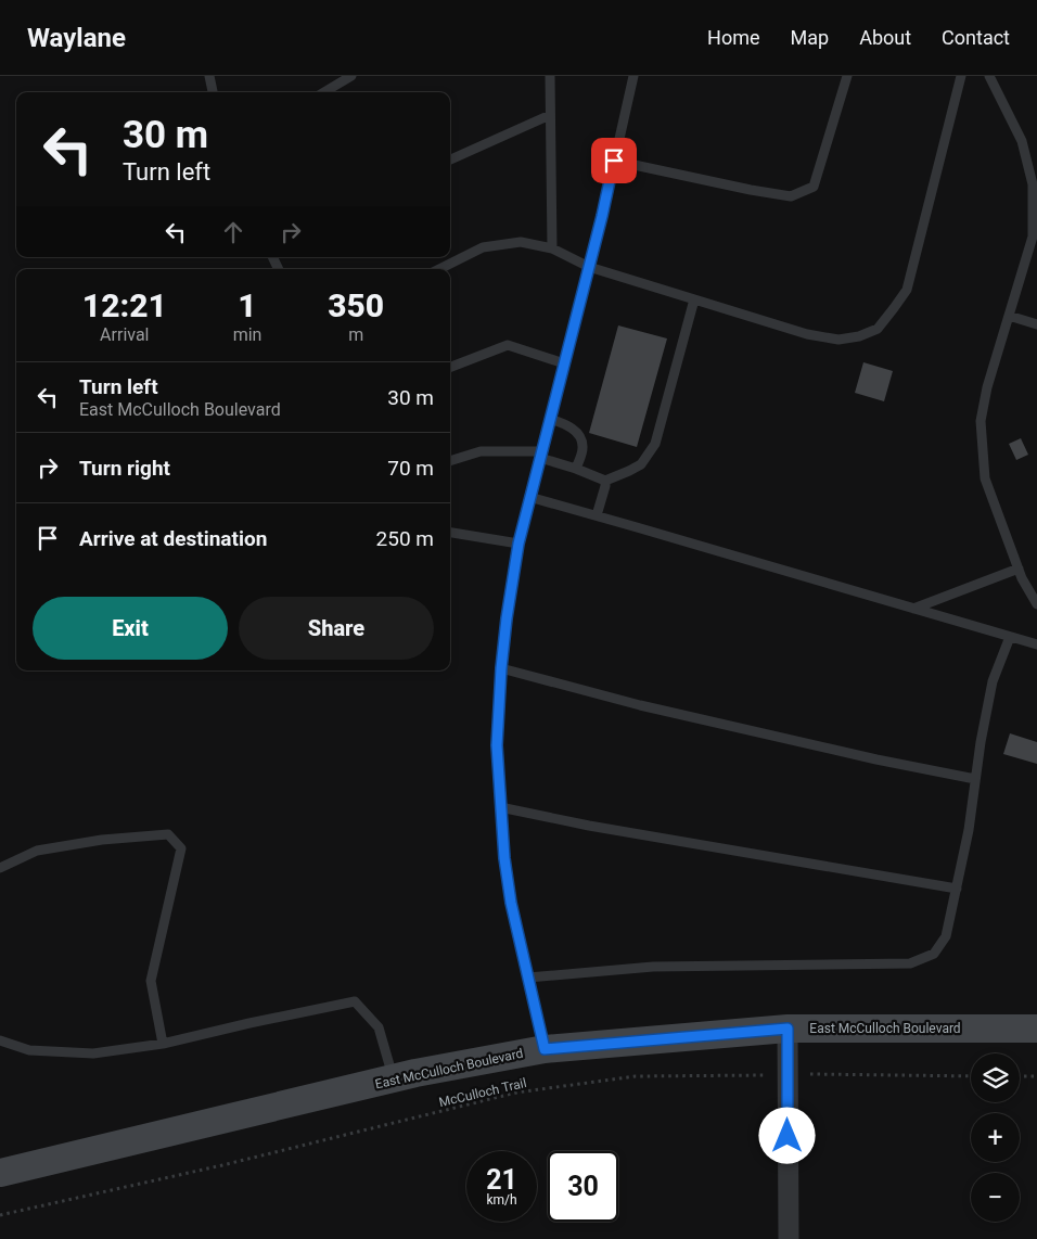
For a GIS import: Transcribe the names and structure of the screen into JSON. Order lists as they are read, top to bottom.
{
  "streets": {
    "street": ["East McCulloch Boulevard"],
    "path": ["McCulloch Trail"]
  },
  "page": {
    "header": "Waylane",
    "nav": [
      "Home",
      "Map",
      "About",
      "Contact"
    ],
    "turn": ["30 m", "Turn left"],
    "eta": [
      "12:21",
      "Arrival",
      "1",
      "min",
      "350",
      "m"
    ],
    "list": [
      {
        "name": "Turn left",
        "note": "East McCulloch Boulevard",
        "value": "30 m"
      },
      {
        "name": "Turn right",
        "value": "70 m"
      },
      {
        "name": "Arrive at destination",
        "value": "250 m"
      }
    ],
    "buttons": ["Exit", "Share"],
    "map_buttons": ["+", "−"],
    "speed": "21 km/h",
    "limit": "30"
  }
}
